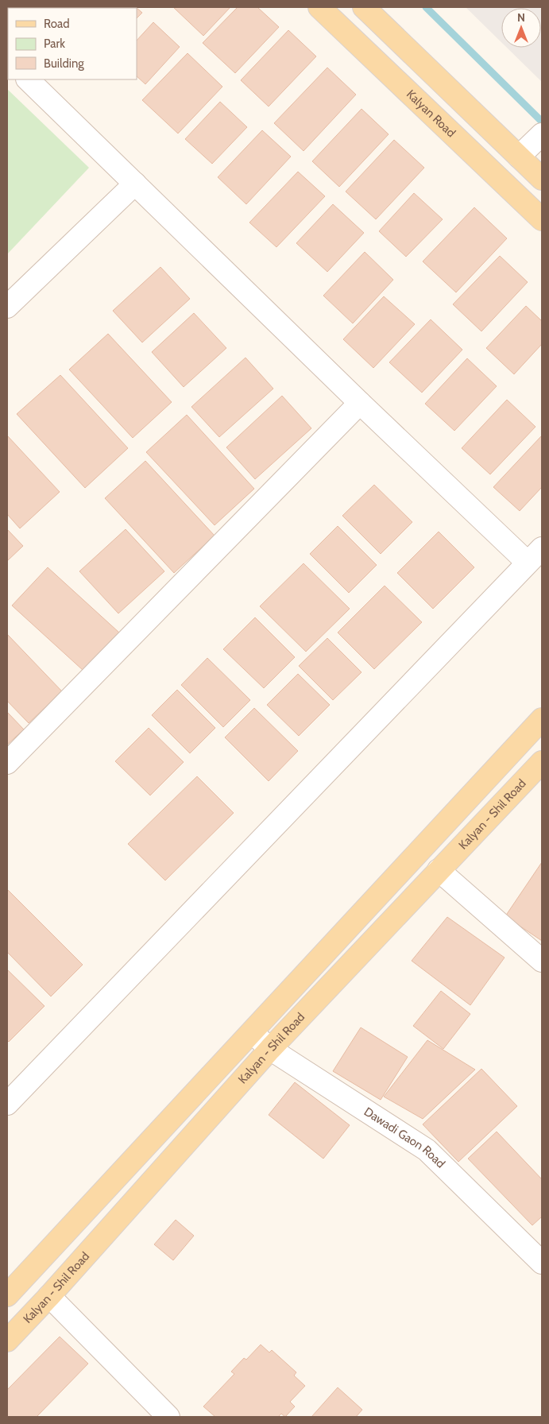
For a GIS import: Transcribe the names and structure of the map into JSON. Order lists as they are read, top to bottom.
{
  "streets": {
    "main road": ["Kalyan Road", "Kalyan - Shil Road"],
    "street": ["Dawadi Gaon Road"]
  },
  "crossings": [
    ["Kalyan - Shil Road", "Dawadi Gaon Road"]
  ],
  "legend": ["Road", "Park", "Building"],
  "north": "top"
}
